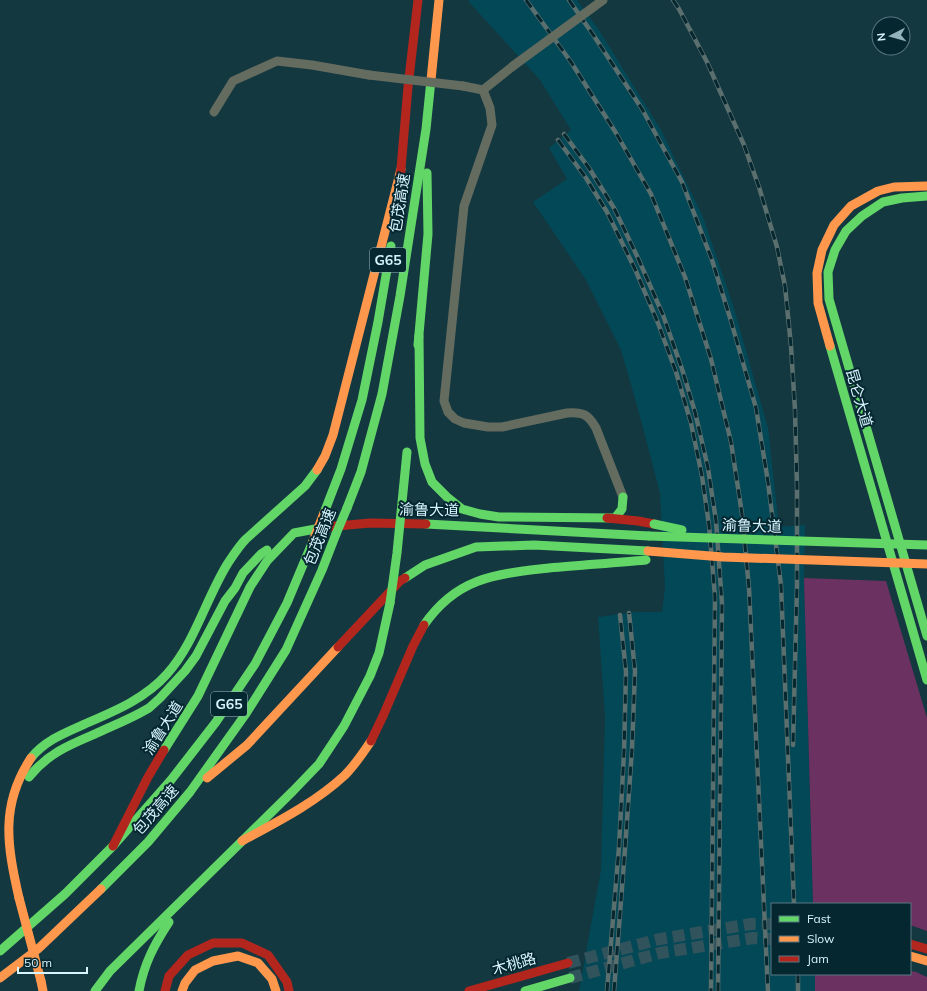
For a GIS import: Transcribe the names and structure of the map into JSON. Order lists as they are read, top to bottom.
{
  "streets": {
    "main road": [
      "包茂高速",
      "G65",
      "昆仑大道",
      "渝鲁大道",
      "木桃路"
    ]
  },
  "crossings": [
    ["包茂高速", "渝鲁大道"]
  ],
  "legend": ["Fast", "Slow", "Jam"],
  "scale_bar": "50 m",
  "north": "left"
}
